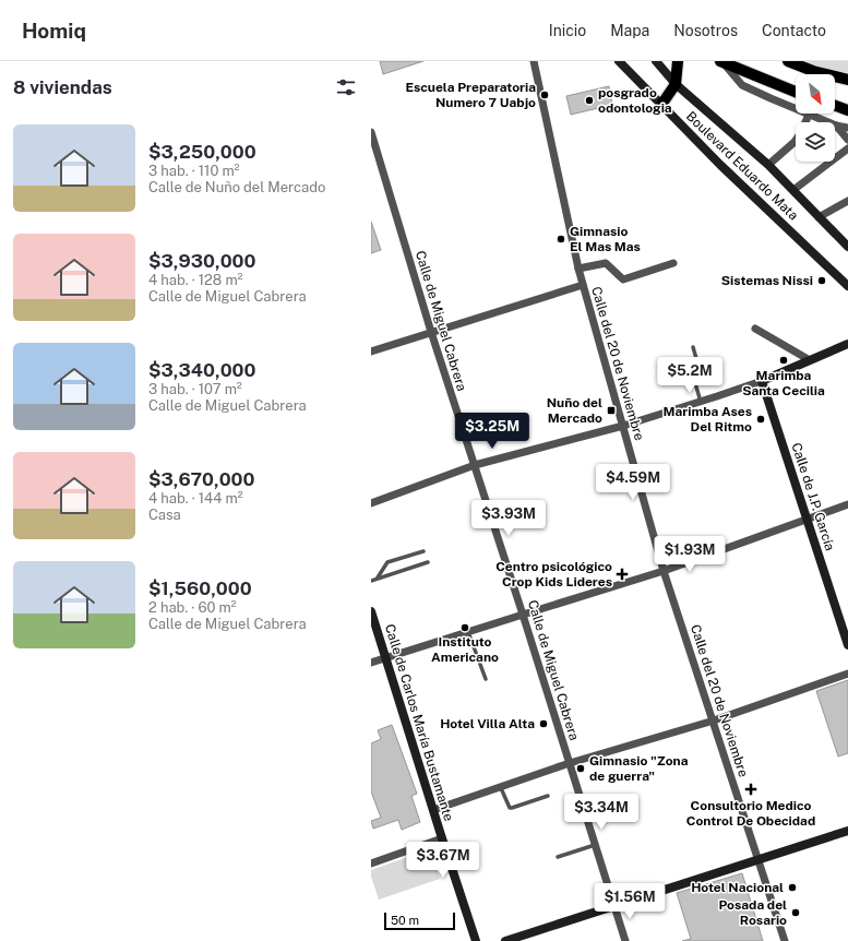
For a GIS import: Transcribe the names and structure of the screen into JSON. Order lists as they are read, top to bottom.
{
  "streets": {
    "street": [
      "Boulevard Eduardo Mata",
      "Calle de Miguel Cabrera",
      "Calle del 20 de Noviembre",
      "Calle de J.P. García",
      "Calle de Carlos María Bustamante"
    ]
  },
  "places": {
    "other": [
      "Escuela Preparatoria Numero 7 Uabjo",
      "posgrado odontologia",
      "Gimnasio El Mas Mas",
      "Sistemas Nissi",
      "Marimba Santa Cecilia",
      "Marimba Ases Del Ritmo",
      "Instituto Americano",
      "Hotel Villa Alta",
      "Gimnasio \"Zona de guerra\"",
      "Hotel Nacional",
      "Posada del Rosario"
    ],
    "transit": ["Nuño del Mercado"],
    "health": ["Centro psicológico Crop Kids Lideres", "Consultorio Medico Control De Obecidad"]
  },
  "scale_bar": "50 m",
  "north": "bottom right",
  "page": {
    "header": "Homiq",
    "nav": [
      "Inicio",
      "Mapa",
      "Nosotros",
      "Contacto"
    ],
    "heading": "8 viviendas",
    "list": [
      {
        "name": "$3,250,000",
        "note": "3 hab. · 110 m² · Calle de Nuño del Mercado"
      },
      {
        "name": "$3,930,000",
        "note": "4 hab. · 128 m² · Calle de Miguel Cabrera"
      },
      {
        "name": "$3,340,000",
        "note": "3 hab. · 107 m² · Calle de Miguel Cabrera"
      },
      {
        "name": "$3,670,000",
        "note": "4 hab. · 144 m² · Casa"
      },
      {
        "name": "$1,560,000",
        "note": "2 hab. · 60 m² · Calle de Miguel Cabrera"
      }
    ],
    "price": [
      "$5.2M",
      "$3.25M",
      "$4.59M",
      "$3.93M",
      "$1.93M",
      "$3.34M",
      "$3.67M",
      "$1.56M"
    ],
    "scale": "50 m"
  }
}
